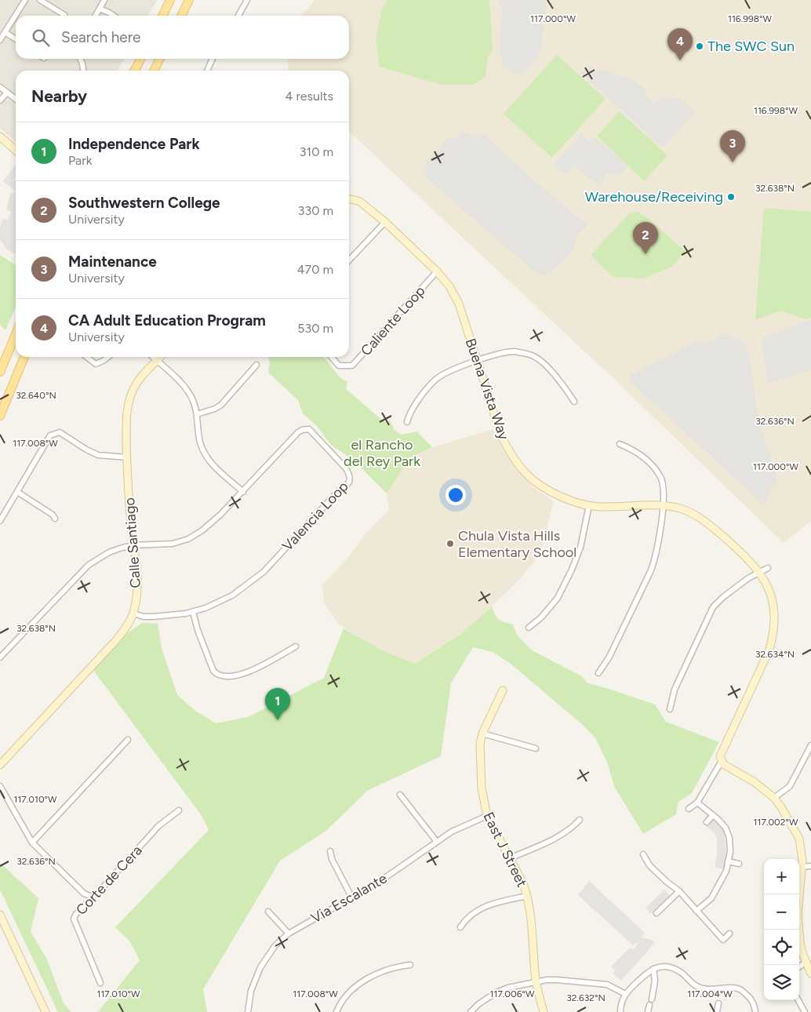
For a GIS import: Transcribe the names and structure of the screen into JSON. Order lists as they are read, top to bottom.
{
  "streets": {
    "street": [
      "Caliente Loop",
      "Buena Vista Way",
      "Valencia Loop",
      "Calle Santiago",
      "East J Street",
      "Corte de Cera",
      "Via Escalante"
    ]
  },
  "crossings": [
    ["Caliente Loop", "Buena Vista Way"],
    ["Valencia Loop", "Calle Santiago"],
    ["East J Street", "Via Escalante"]
  ],
  "parks": ["el Rancho del Rey Park"],
  "places": ["The SWC Sun", "Warehouse/Receiving", "Chula Vista Hills Elementary School"],
  "page": {
    "search": "Search here",
    "pins": [
      "4",
      "3",
      "2",
      "1"
    ],
    "heading": ["Nearby", "4 results"],
    "list": [
      {
        "mark": "1",
        "name": "Independence Park",
        "note": "Park",
        "value": "310 m"
      },
      {
        "mark": "2",
        "name": "Southwestern College",
        "note": "University",
        "value": "330 m"
      },
      {
        "mark": "3",
        "name": "Maintenance",
        "note": "University",
        "value": "470 m"
      },
      {
        "mark": "4",
        "name": "CA Adult Education Program",
        "note": "University",
        "value": "530 m"
      }
    ],
    "map_buttons": ["+", "−"]
  },
  "coordinates": [
    "117.000°W",
    "116.998°W",
    "32.638°N",
    "32.640°N",
    "32.636°N",
    "117.008°W",
    "32.634°N",
    "117.010°W",
    "117.002°W",
    "117.006°W",
    "117.004°W",
    "32.632°N"
  ]
}
